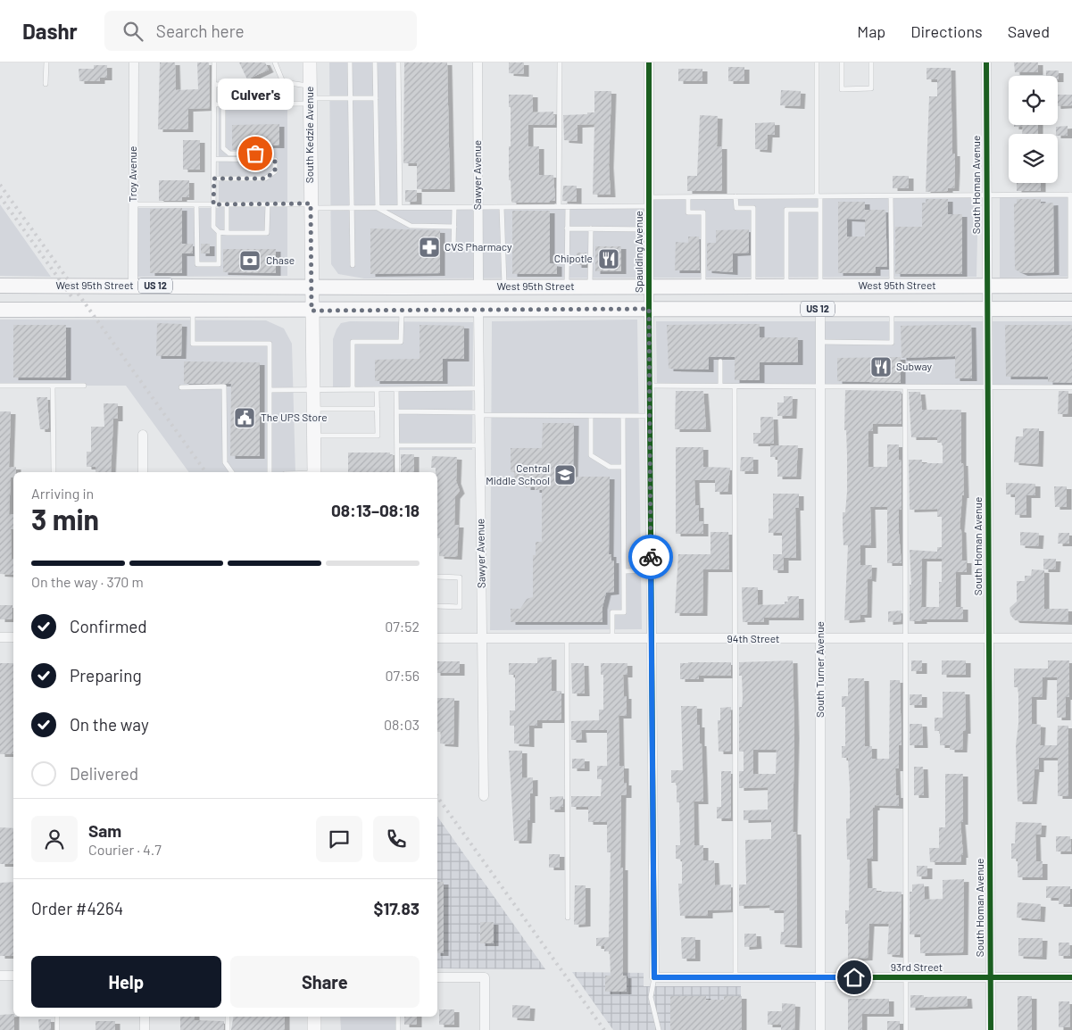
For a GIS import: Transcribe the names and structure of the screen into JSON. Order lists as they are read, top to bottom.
{
  "streets": {
    "main road": ["South Kedzie Avenue", "West 95th Street", "US 12"],
    "street": [
      "Troy Avenue",
      "Sawyer Avenue",
      "South Homan Avenue",
      "Spaulding Avenue",
      "94th Street",
      "South Turner Avenue",
      "93rd Street"
    ]
  },
  "crossings": [
    ["South Kedzie Avenue", "West 95th Street"],
    ["South Kedzie Avenue", "US 12"],
    ["Troy Avenue", "West 95th Street"],
    ["Sawyer Avenue", "West 95th Street"],
    ["Sawyer Avenue", "US 12"],
    ["Sawyer Avenue", "94th Street"],
    ["South Homan Avenue", "West 95th Street"],
    ["South Homan Avenue", "US 12"],
    ["South Homan Avenue", "94th Street"],
    ["South Homan Avenue", "93rd Street"],
    ["Spaulding Avenue", "West 95th Street"],
    ["Spaulding Avenue", "US 12"],
    ["Spaulding Avenue", "94th Street"],
    ["Spaulding Avenue", "93rd Street"],
    ["US 12", "South Turner Avenue"],
    ["94th Street", "South Turner Avenue"],
    ["South Turner Avenue", "93rd Street"]
  ],
  "places": {
    "other": ["Culver's"],
    "pharmacy": ["CVS Pharmacy"],
    "restaurant": ["Chipotle", "Subway"],
    "bank": ["Chase"],
    "public building": ["The UPS Store"],
    "school or university": ["Central Middle School"]
  },
  "page": {
    "header": "Dashr",
    "search": "Search here",
    "nav": ["Map", "Directions", "Saved"],
    "bubble": "Culver's",
    "heading": ["3 min", "Arriving in", "08:13–08:18"],
    "panel": [
      "Sam",
      "Courier · 4.7",
      "Order #4264",
      "$17.83"
    ],
    "bar": "On the way · 370 m",
    "list": [
      ["Confirmed", "07:52"],
      ["Preparing", "07:56"],
      ["On the way", "08:03"],
      "Delivered"
    ],
    "buttons": ["Help", "Share"]
  }
}
